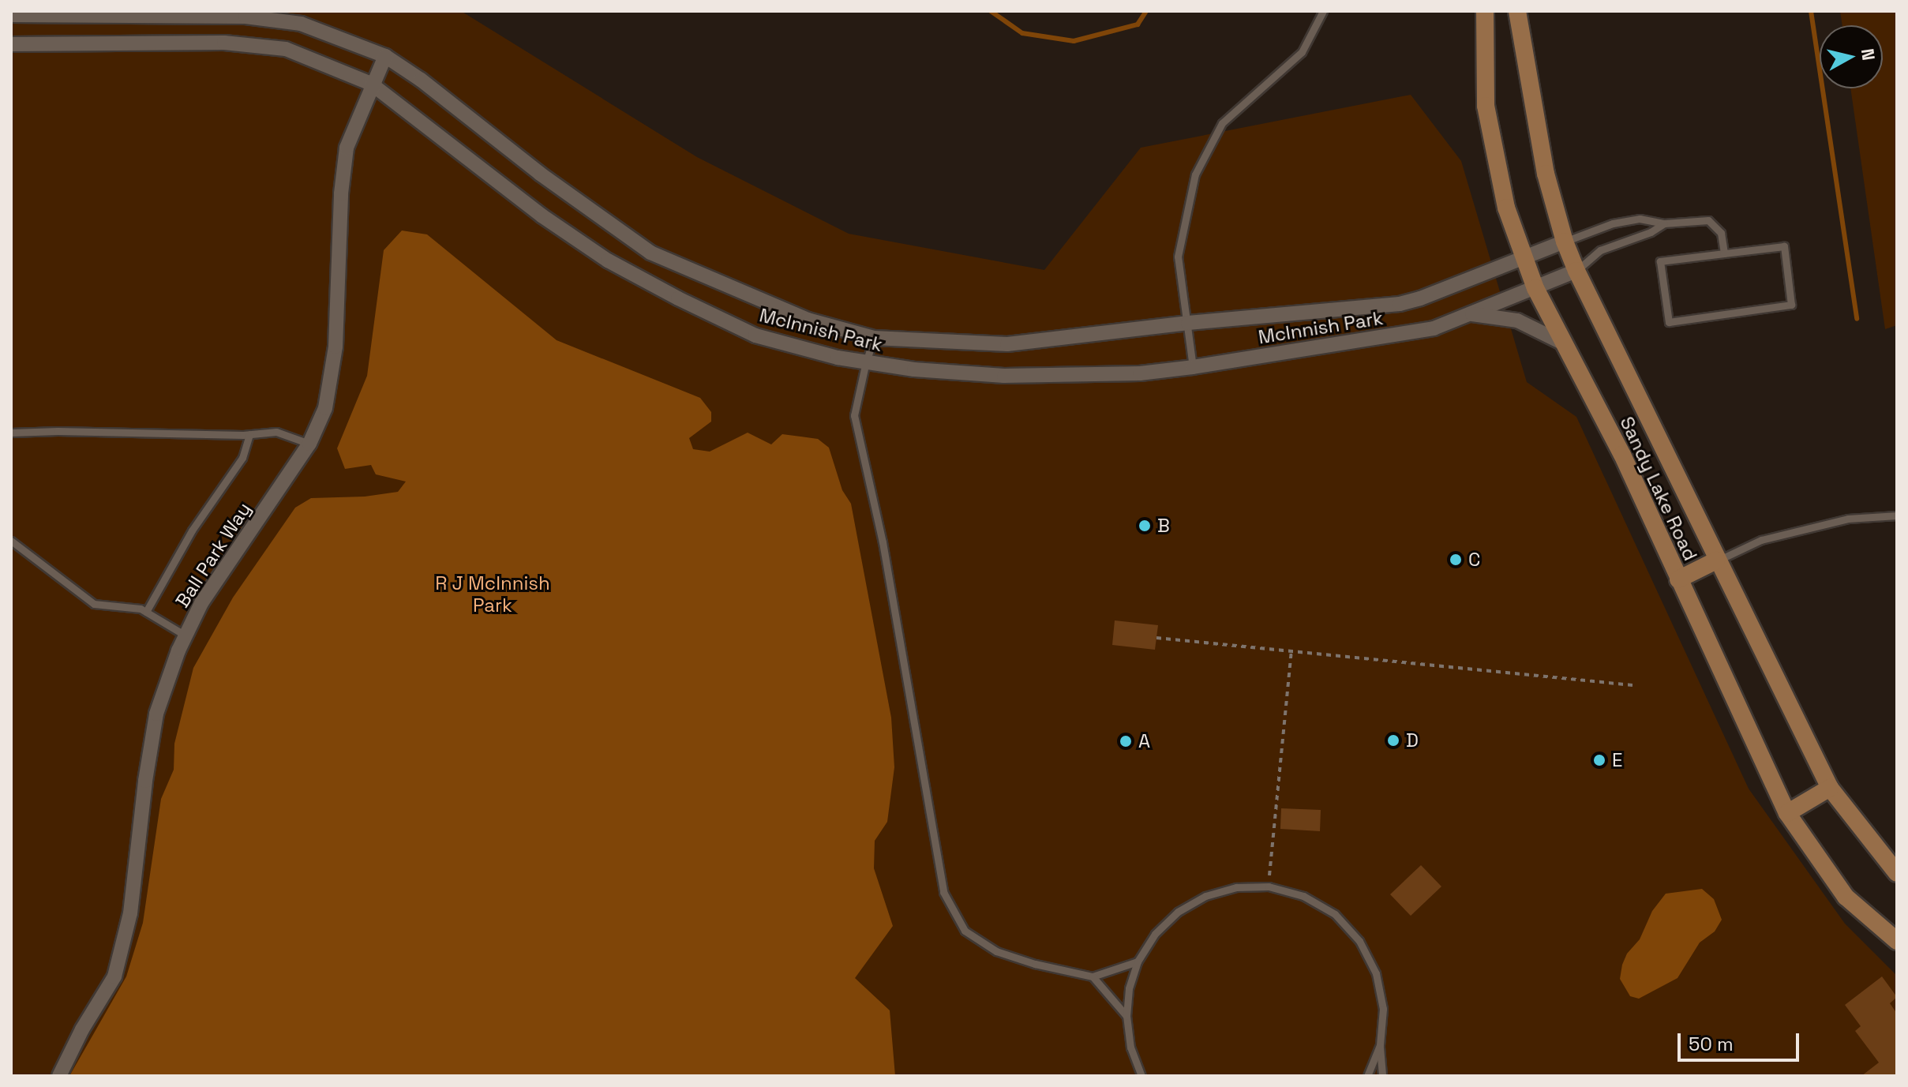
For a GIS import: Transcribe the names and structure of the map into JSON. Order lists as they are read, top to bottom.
{
  "streets": {
    "main road": ["Sandy Lake Road"],
    "street": ["McInnish Park", "Ball Park Way"]
  },
  "crossings": [
    ["McInnish Park", "Sandy Lake Road"],
    ["McInnish Park", "Ball Park Way"]
  ],
  "parks": ["R J McInnish Park"],
  "places": [
    "B",
    "C",
    "D",
    "A",
    "E"
  ],
  "scale_bar": "50 m",
  "north": "right"
}
